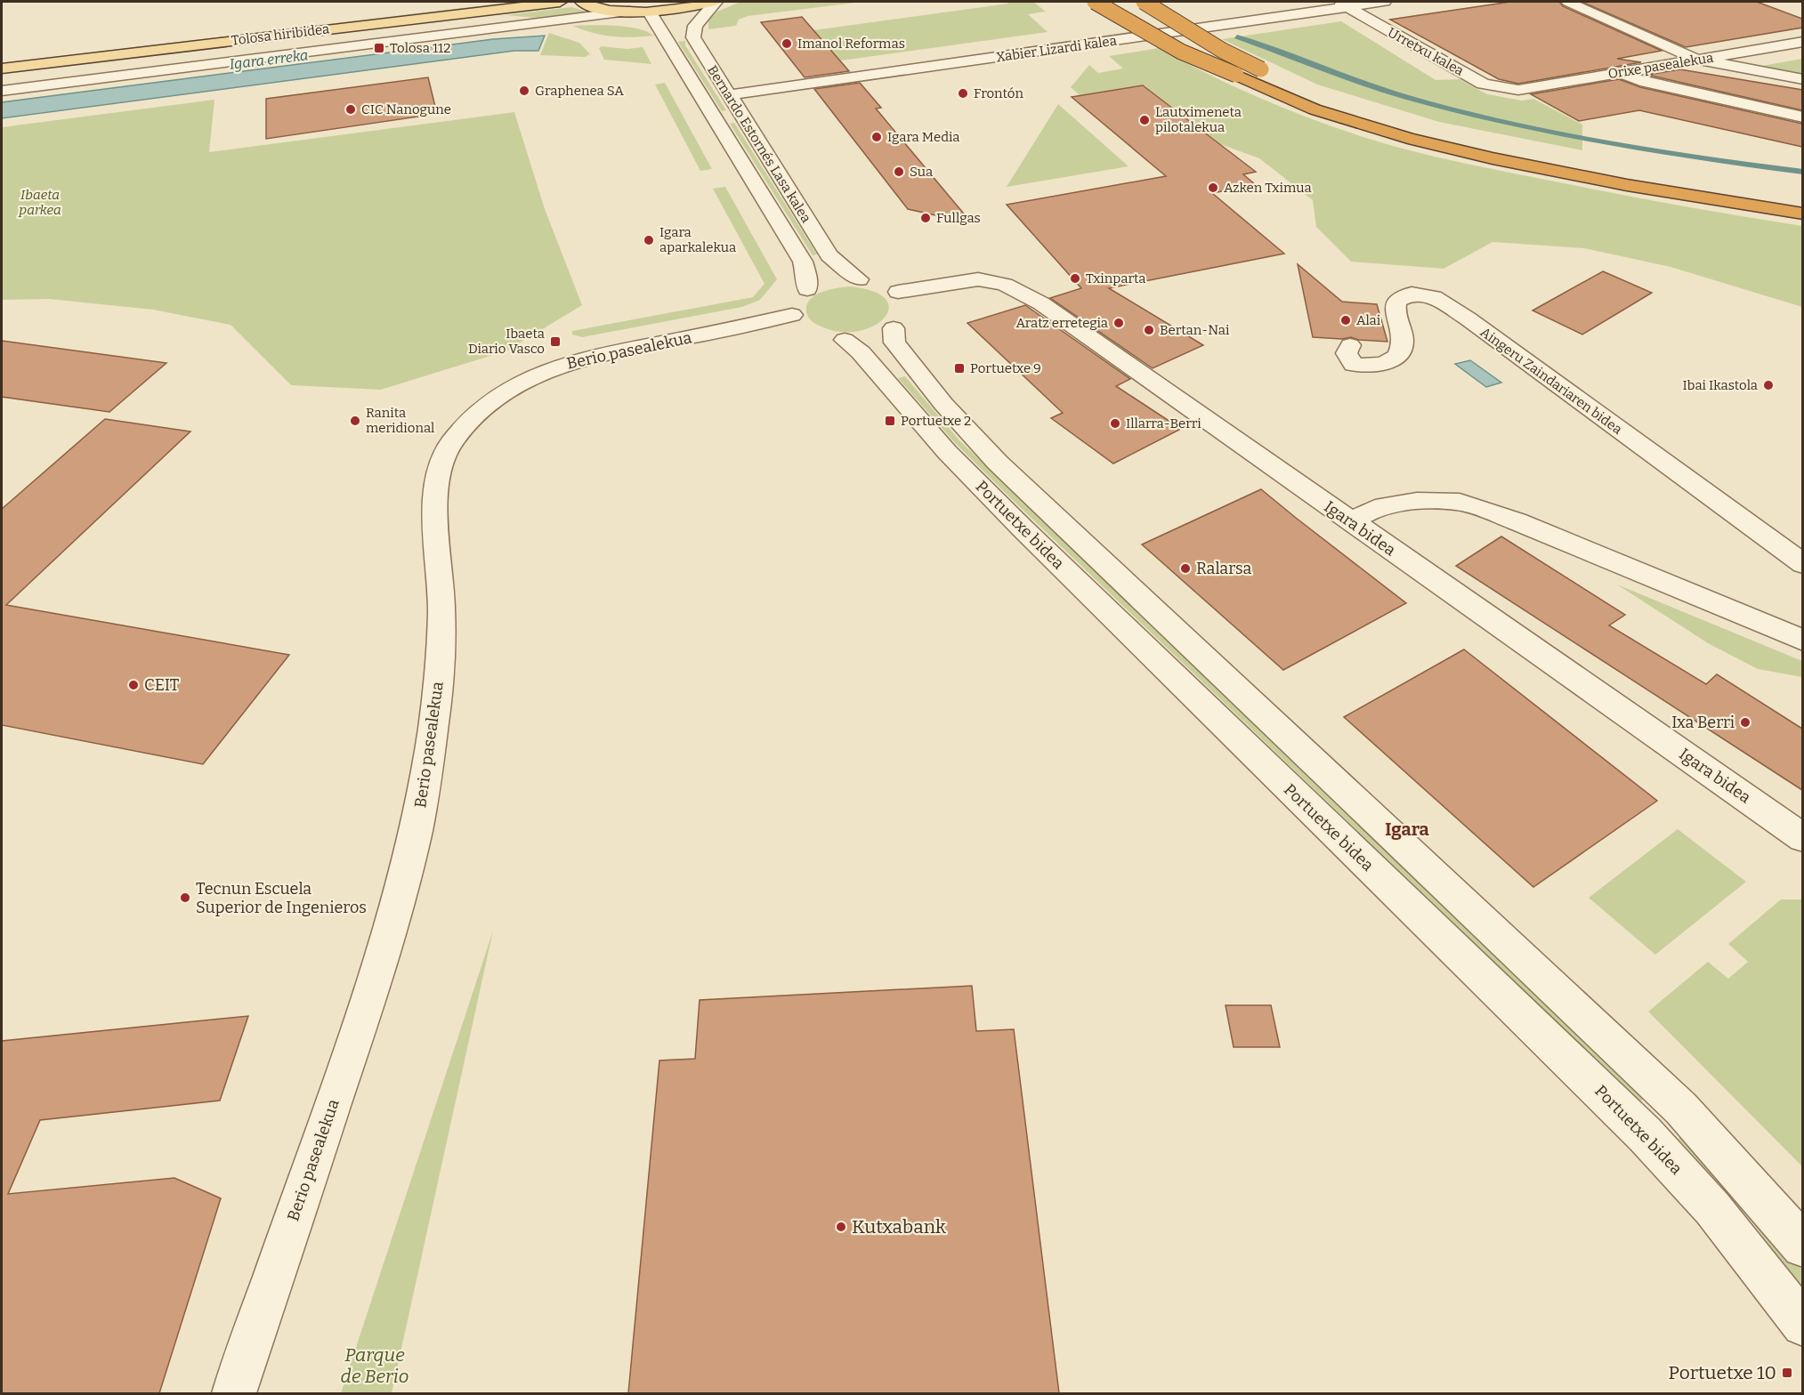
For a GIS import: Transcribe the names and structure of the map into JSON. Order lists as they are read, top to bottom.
{
  "streets": {
    "main road": ["Tolosa hiribidea"],
    "street": [
      "Xabier Lizardi kalea",
      "Urretxu kalea",
      "Orixe pasealekua",
      "Bernardo Estornés Lasa kalea",
      "Berio pasealekua",
      "Aingeru Zaindariaren bidea",
      "Portuetxe bidea",
      "Igara bidea"
    ]
  },
  "crossings": [
    ["Tolosa hiribidea", "Bernardo Estornés Lasa kalea"],
    ["Xabier Lizardi kalea", "Urretxu kalea"],
    ["Xabier Lizardi kalea", "Bernardo Estornés Lasa kalea"],
    ["Urretxu kalea", "Orixe pasealekua"],
    ["Bernardo Estornés Lasa kalea", "Berio pasealekua"]
  ],
  "districts": ["Igara"],
  "water": ["Igara erreka"],
  "parks": ["Ibaeta parkea", "Parque de Berio"],
  "places": {
    "other": [
      "Imanol Reformas",
      "Graphenea SA",
      "Frontón",
      "CIC Nanogune",
      "Lautximeneta pilotalekua",
      "Igara Media",
      "Sua",
      "Azken Tximua",
      "Fullgas",
      "Igara aparkalekua",
      "Txinparta",
      "Alai",
      "Aratz erretegia",
      "Bertan-Nai",
      "Ibai Ikastola",
      "Ranita meridional",
      "Illarra-Berri",
      "Ralarsa",
      "CEIT",
      "Ixa Berri",
      "Tecnun Escuela Superior de Ingenieros",
      "Kutxabank"
    ],
    "transit": [
      "Tolosa 112",
      "Ibaeta Diario Vasco",
      "Portuetxe 9",
      "Portuetxe 2",
      "Portuetxe 10"
    ]
  }
}
